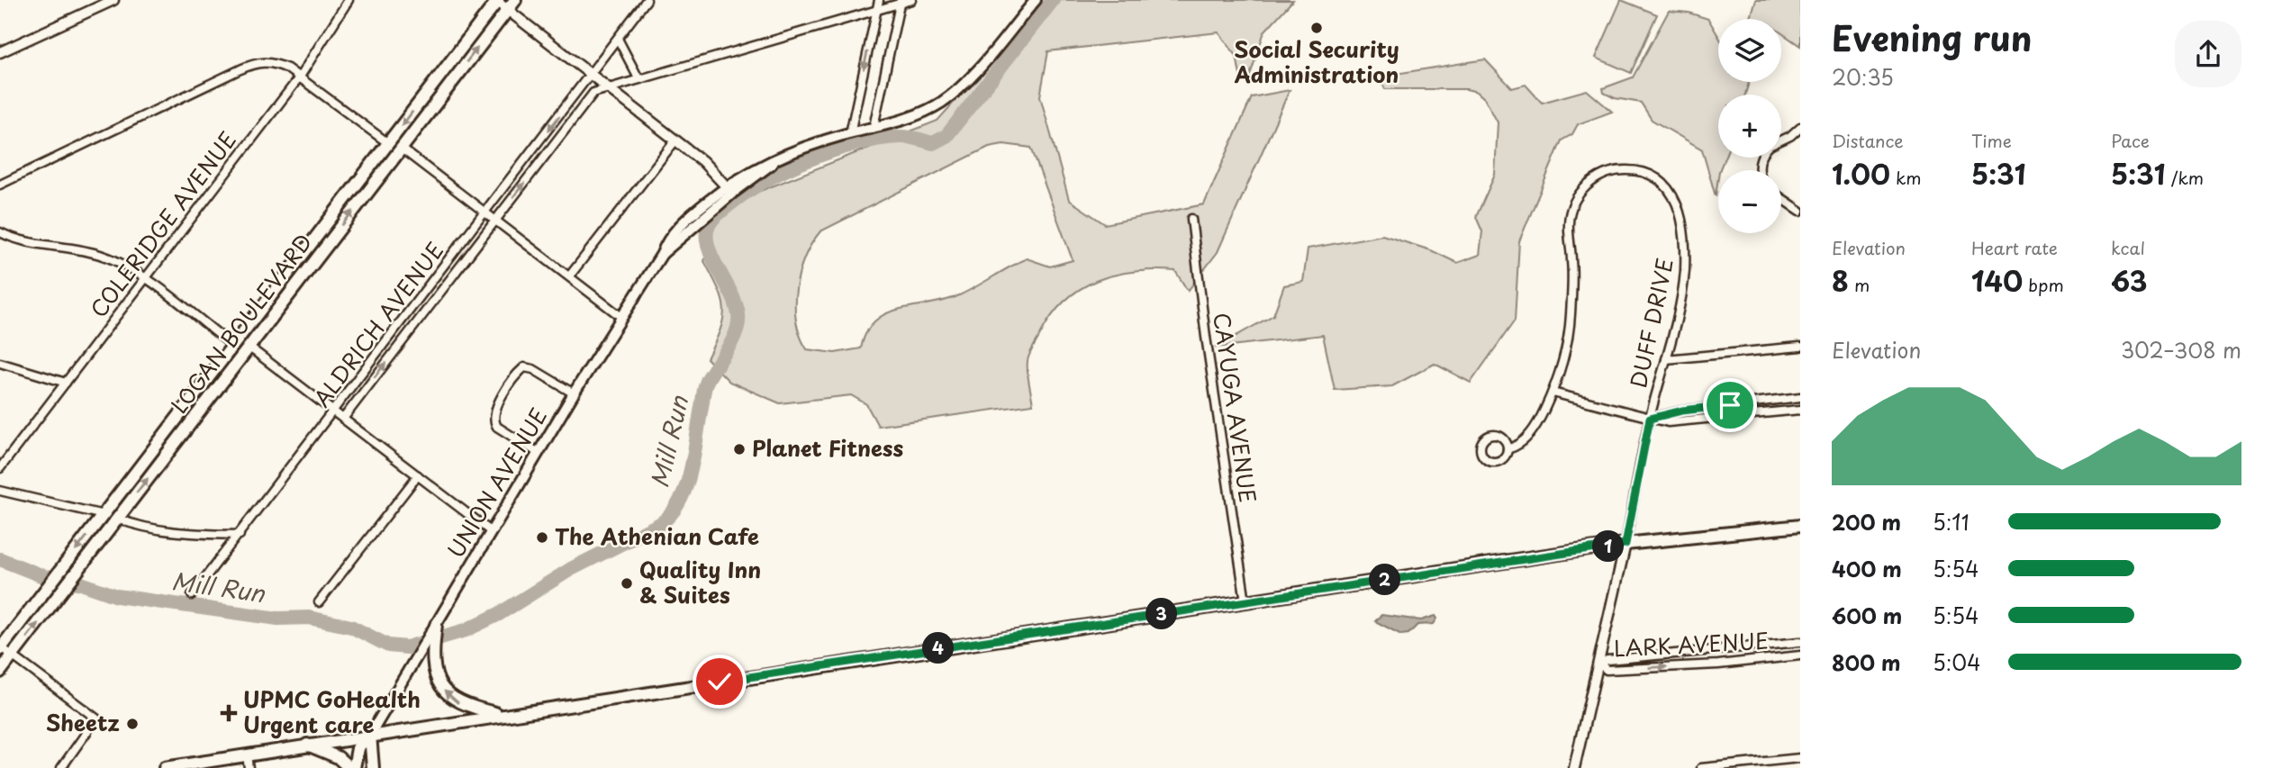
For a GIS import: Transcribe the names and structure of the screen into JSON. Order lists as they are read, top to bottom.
{
  "streets": {
    "main road": ["LOGAN BOULEVARD", "UNION AVENUE"],
    "street": [
      "COLERIDGE AVENUE",
      "DUFF DRIVE",
      "ALDRICH AVENUE",
      "CAYUGA AVENUE",
      "LARK AVENUE"
    ]
  },
  "water": ["Mill Run"],
  "places": {
    "other": [
      "Social Security Administration",
      "Planet Fitness",
      "The Athenian Cafe",
      "Quality Inn & Suites",
      "Sheetz"
    ],
    "health": ["UPMC GoHealth Urgent care"]
  },
  "page": {
    "heading": ["Evening run", "20:35"],
    "map_buttons": ["+", "−"],
    "stats": [
      ["Distance", "1.00 km"],
      ["Time", "5:31"],
      ["Pace", "5:31 /km"],
      ["Elevation", "8 m"],
      ["Heart rate", "140 bpm"],
      ["kcal", "63"]
    ],
    "chart": ["Elevation", "302–308 m"],
    "list": [
      {
        "name": "200 m",
        "note": "5:11"
      },
      {
        "name": "400 m",
        "note": "5:54"
      },
      {
        "name": "600 m",
        "note": "5:54"
      },
      {
        "name": "800 m",
        "note": "5:04"
      }
    ],
    "pins": [
      "1",
      "2",
      "3",
      "4"
    ]
  }
}
